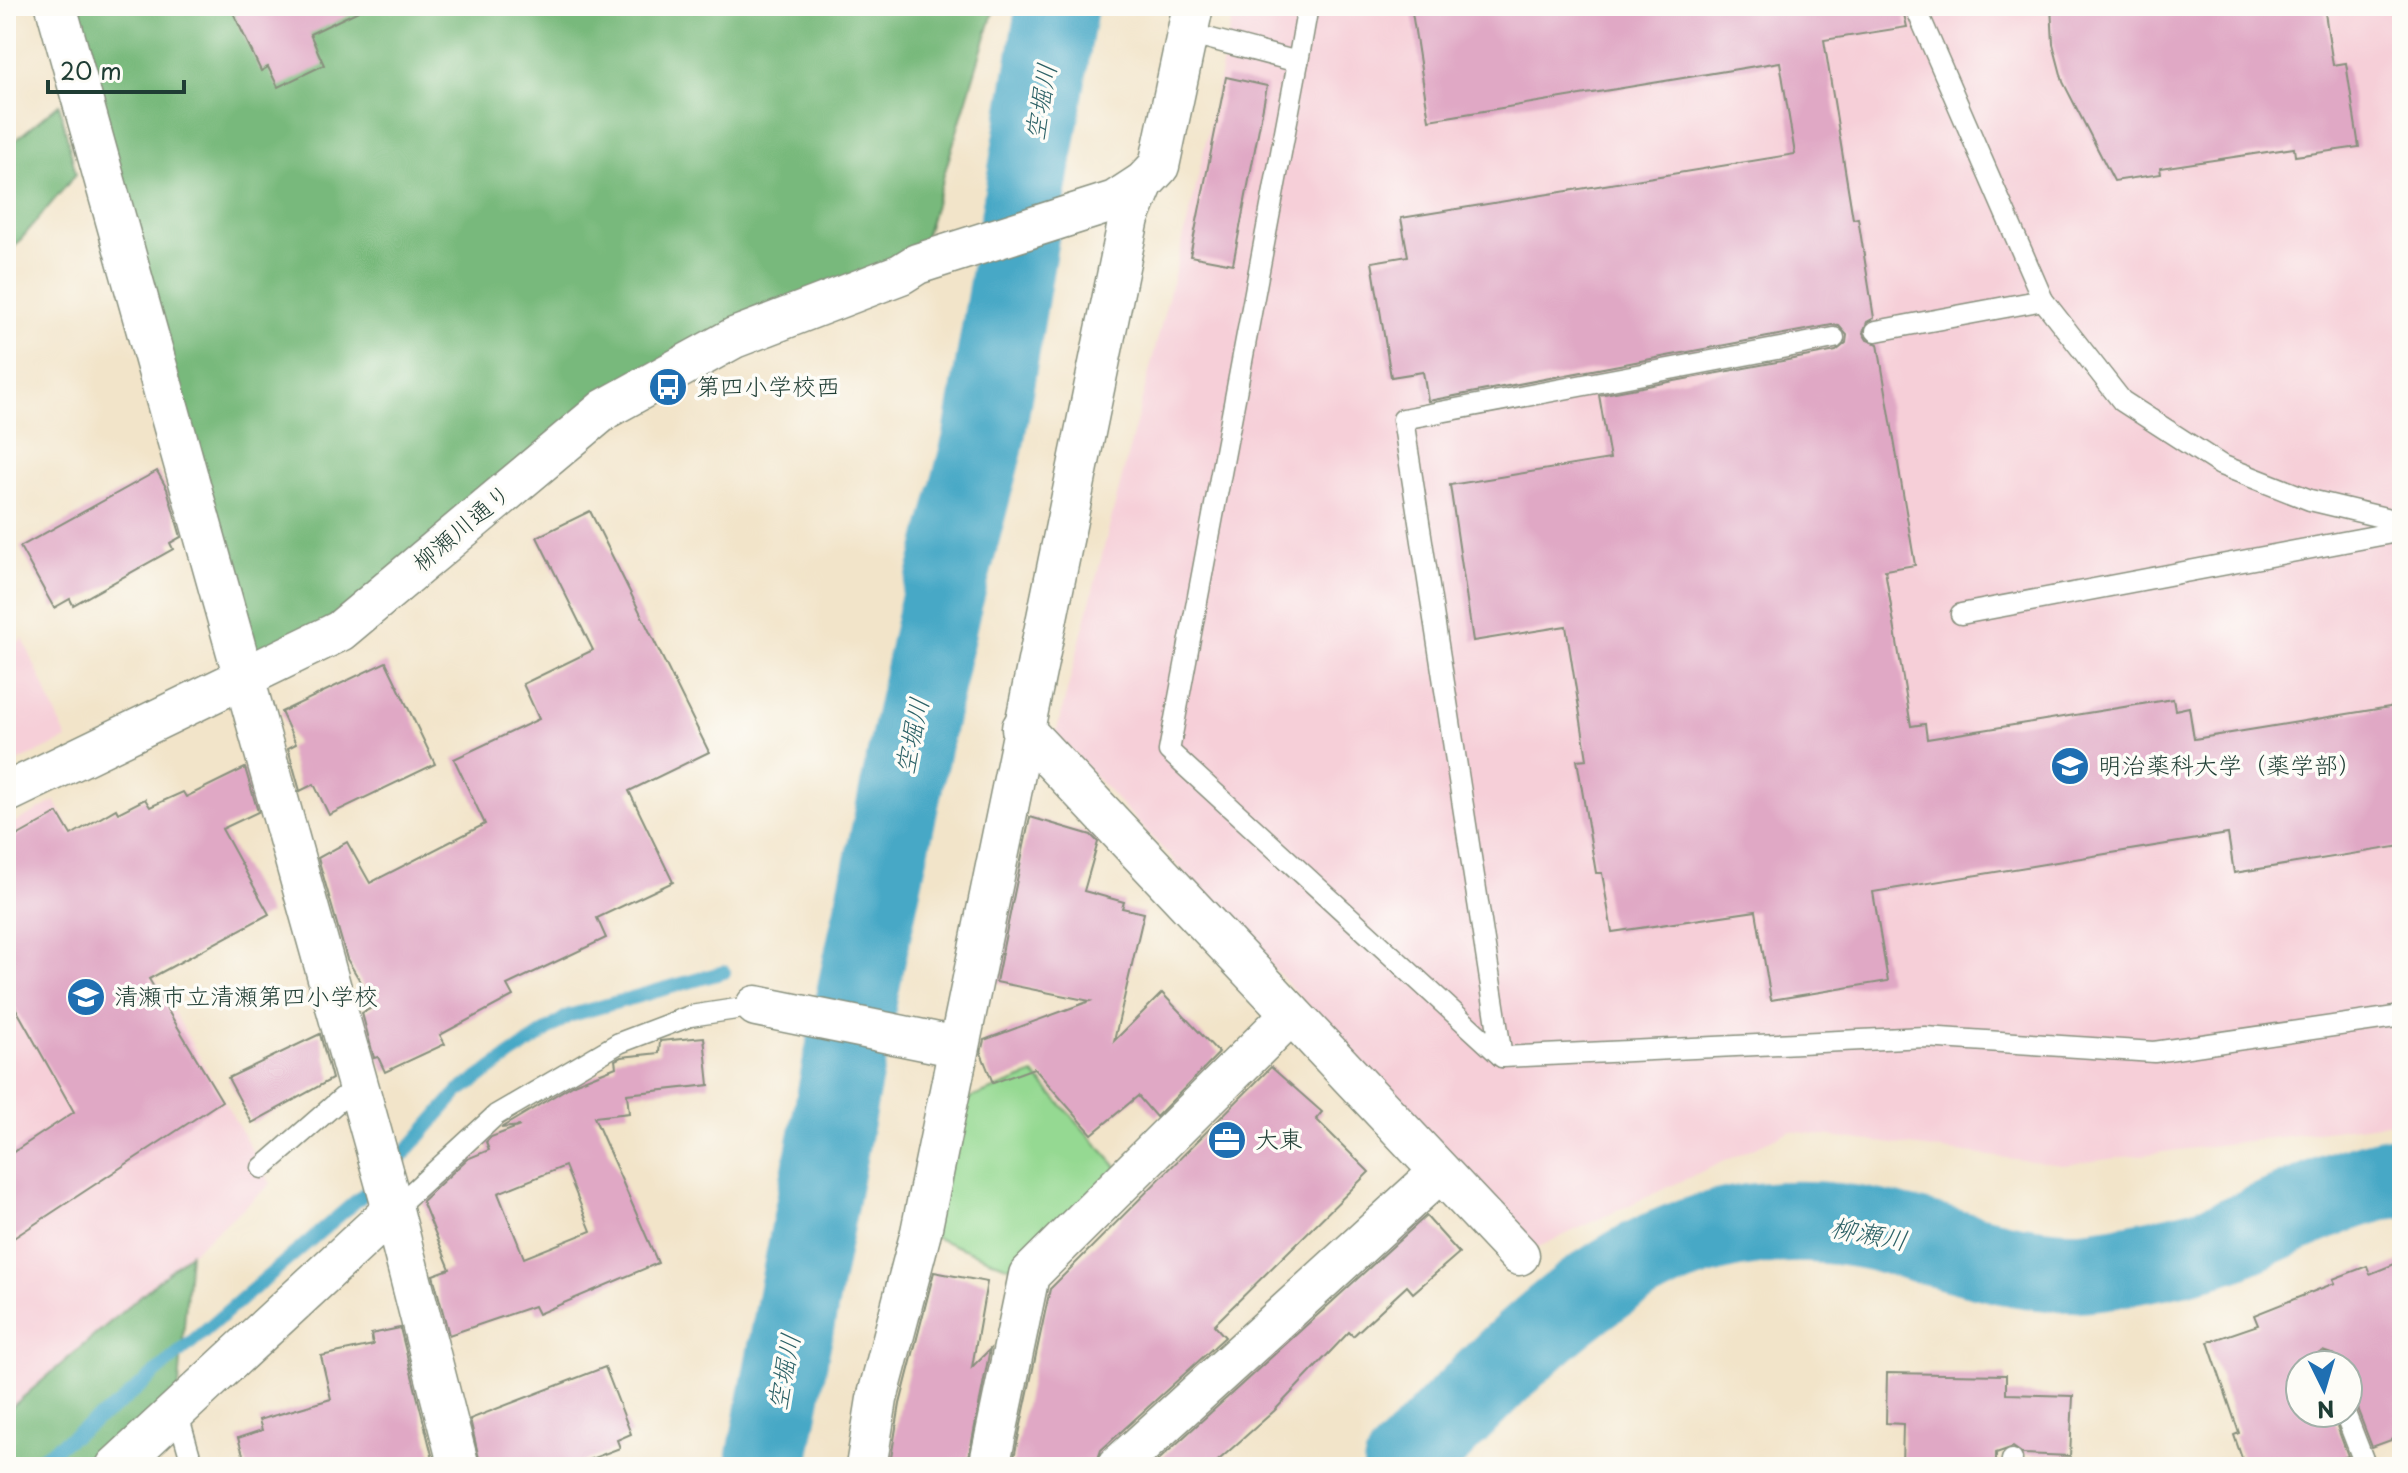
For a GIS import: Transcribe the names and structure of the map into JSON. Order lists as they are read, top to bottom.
{
  "streets": {
    "street": ["柳瀬川通り"]
  },
  "water": ["空堀川", "柳瀬川"],
  "places": {
    "bus stop": ["第四小学校西"],
    "school or university": ["明治薬科大学（薬学部）", "清瀬市立清瀬第四小学校"],
    "office": ["大東"]
  },
  "scale_bar": "20 m",
  "north": "bottom"
}
